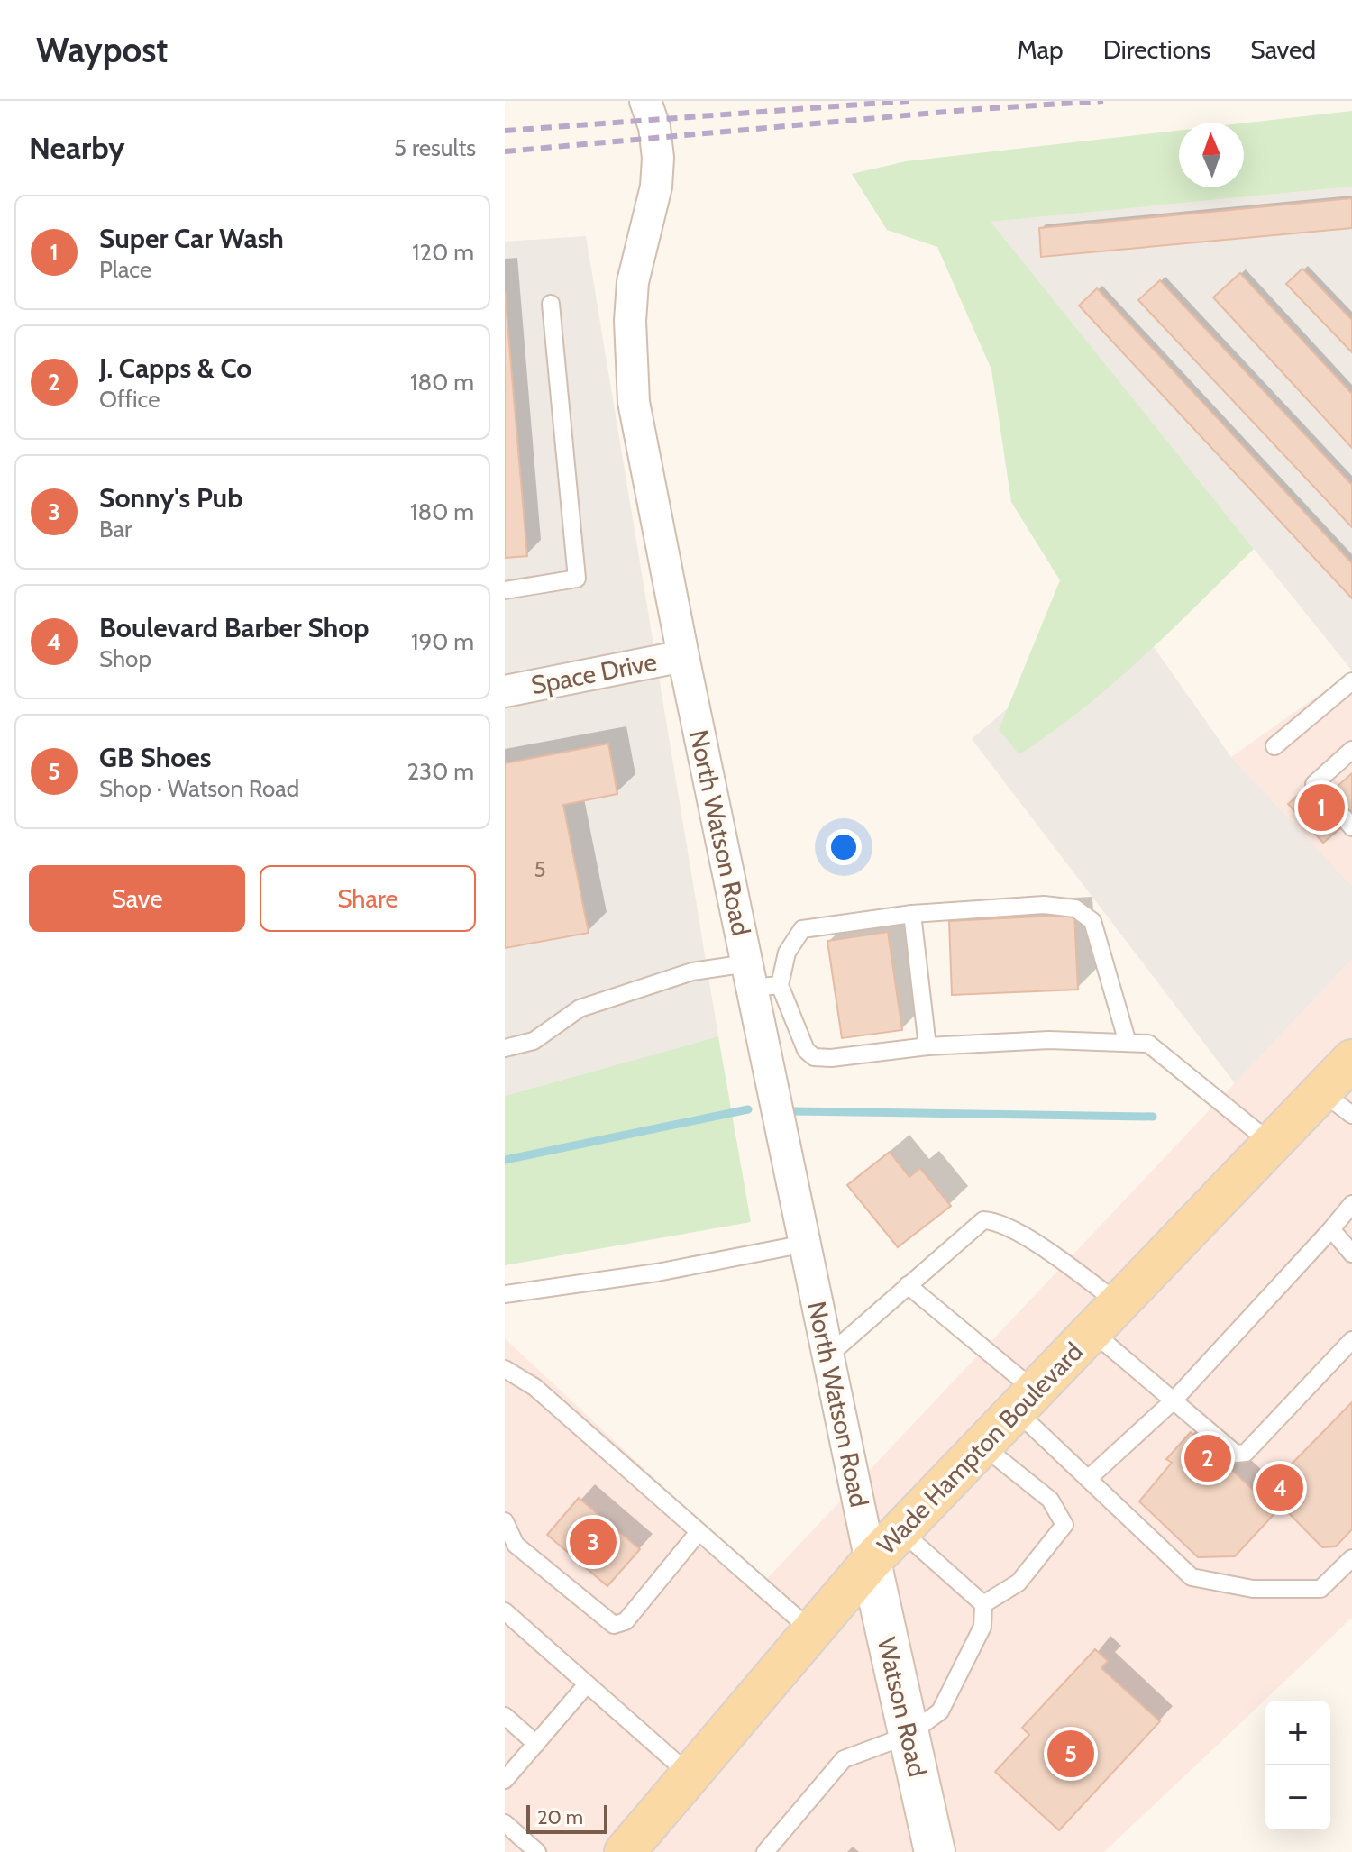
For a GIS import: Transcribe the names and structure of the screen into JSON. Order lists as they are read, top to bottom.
{
  "streets": {
    "main road": ["Wade Hampton Boulevard"],
    "street": ["Space Drive", "North Watson Road", "Watson Road"]
  },
  "crossings": [
    ["Space Drive", "North Watson Road"],
    ["North Watson Road", "Wade Hampton Boulevard"],
    ["North Watson Road", "Watson Road"],
    ["Wade Hampton Boulevard", "Watson Road"]
  ],
  "house_numbers": ["5"],
  "scale_bar": "20 m",
  "north": "top",
  "page": {
    "header": "Waypost",
    "nav": ["Map", "Directions", "Saved"],
    "heading": ["Nearby", "5 results"],
    "list": [
      {
        "mark": "1",
        "name": "Super Car Wash",
        "note": "Place",
        "value": "120 m"
      },
      {
        "mark": "2",
        "name": "J. Capps & Co",
        "note": "Office",
        "value": "180 m"
      },
      {
        "mark": "3",
        "name": "Sonny's Pub",
        "note": "Bar",
        "value": "180 m"
      },
      {
        "mark": "4",
        "name": "Boulevard Barber Shop",
        "note": "Shop",
        "value": "190 m"
      },
      {
        "mark": "5",
        "name": "GB Shoes",
        "note": "Shop · Watson Road",
        "value": "230 m"
      }
    ],
    "pins": [
      "1",
      "2",
      "4",
      "3",
      "5"
    ],
    "buttons": ["Save", "Share"],
    "map_buttons": ["+", "−"],
    "scale": "20 m"
  }
}
